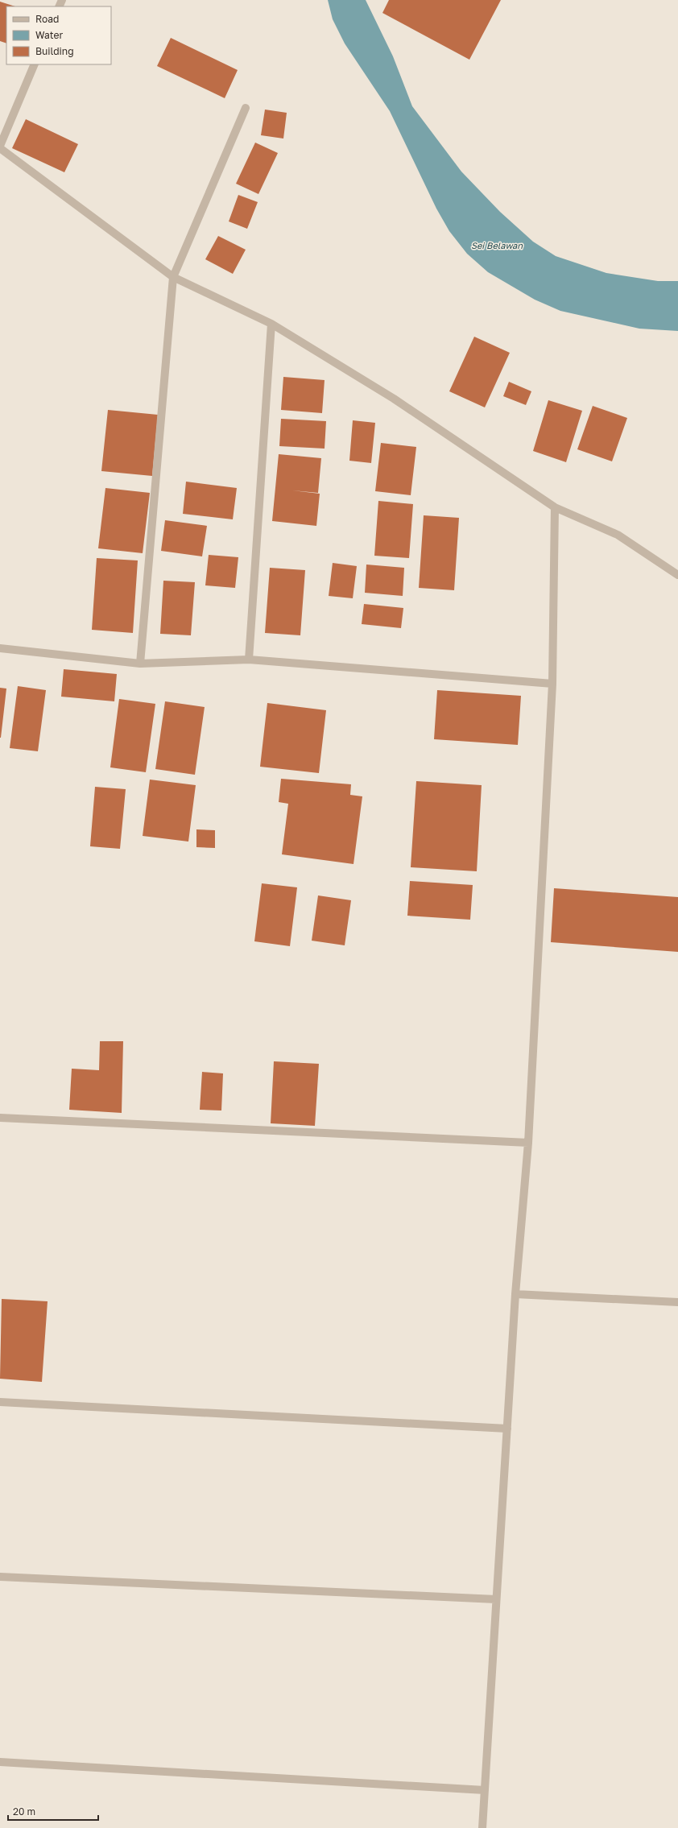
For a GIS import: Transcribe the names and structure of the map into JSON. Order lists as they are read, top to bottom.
{
  "water": ["Sei Belawan"],
  "legend": ["Road", "Water", "Building"],
  "scale_bar": "20 m"
}
